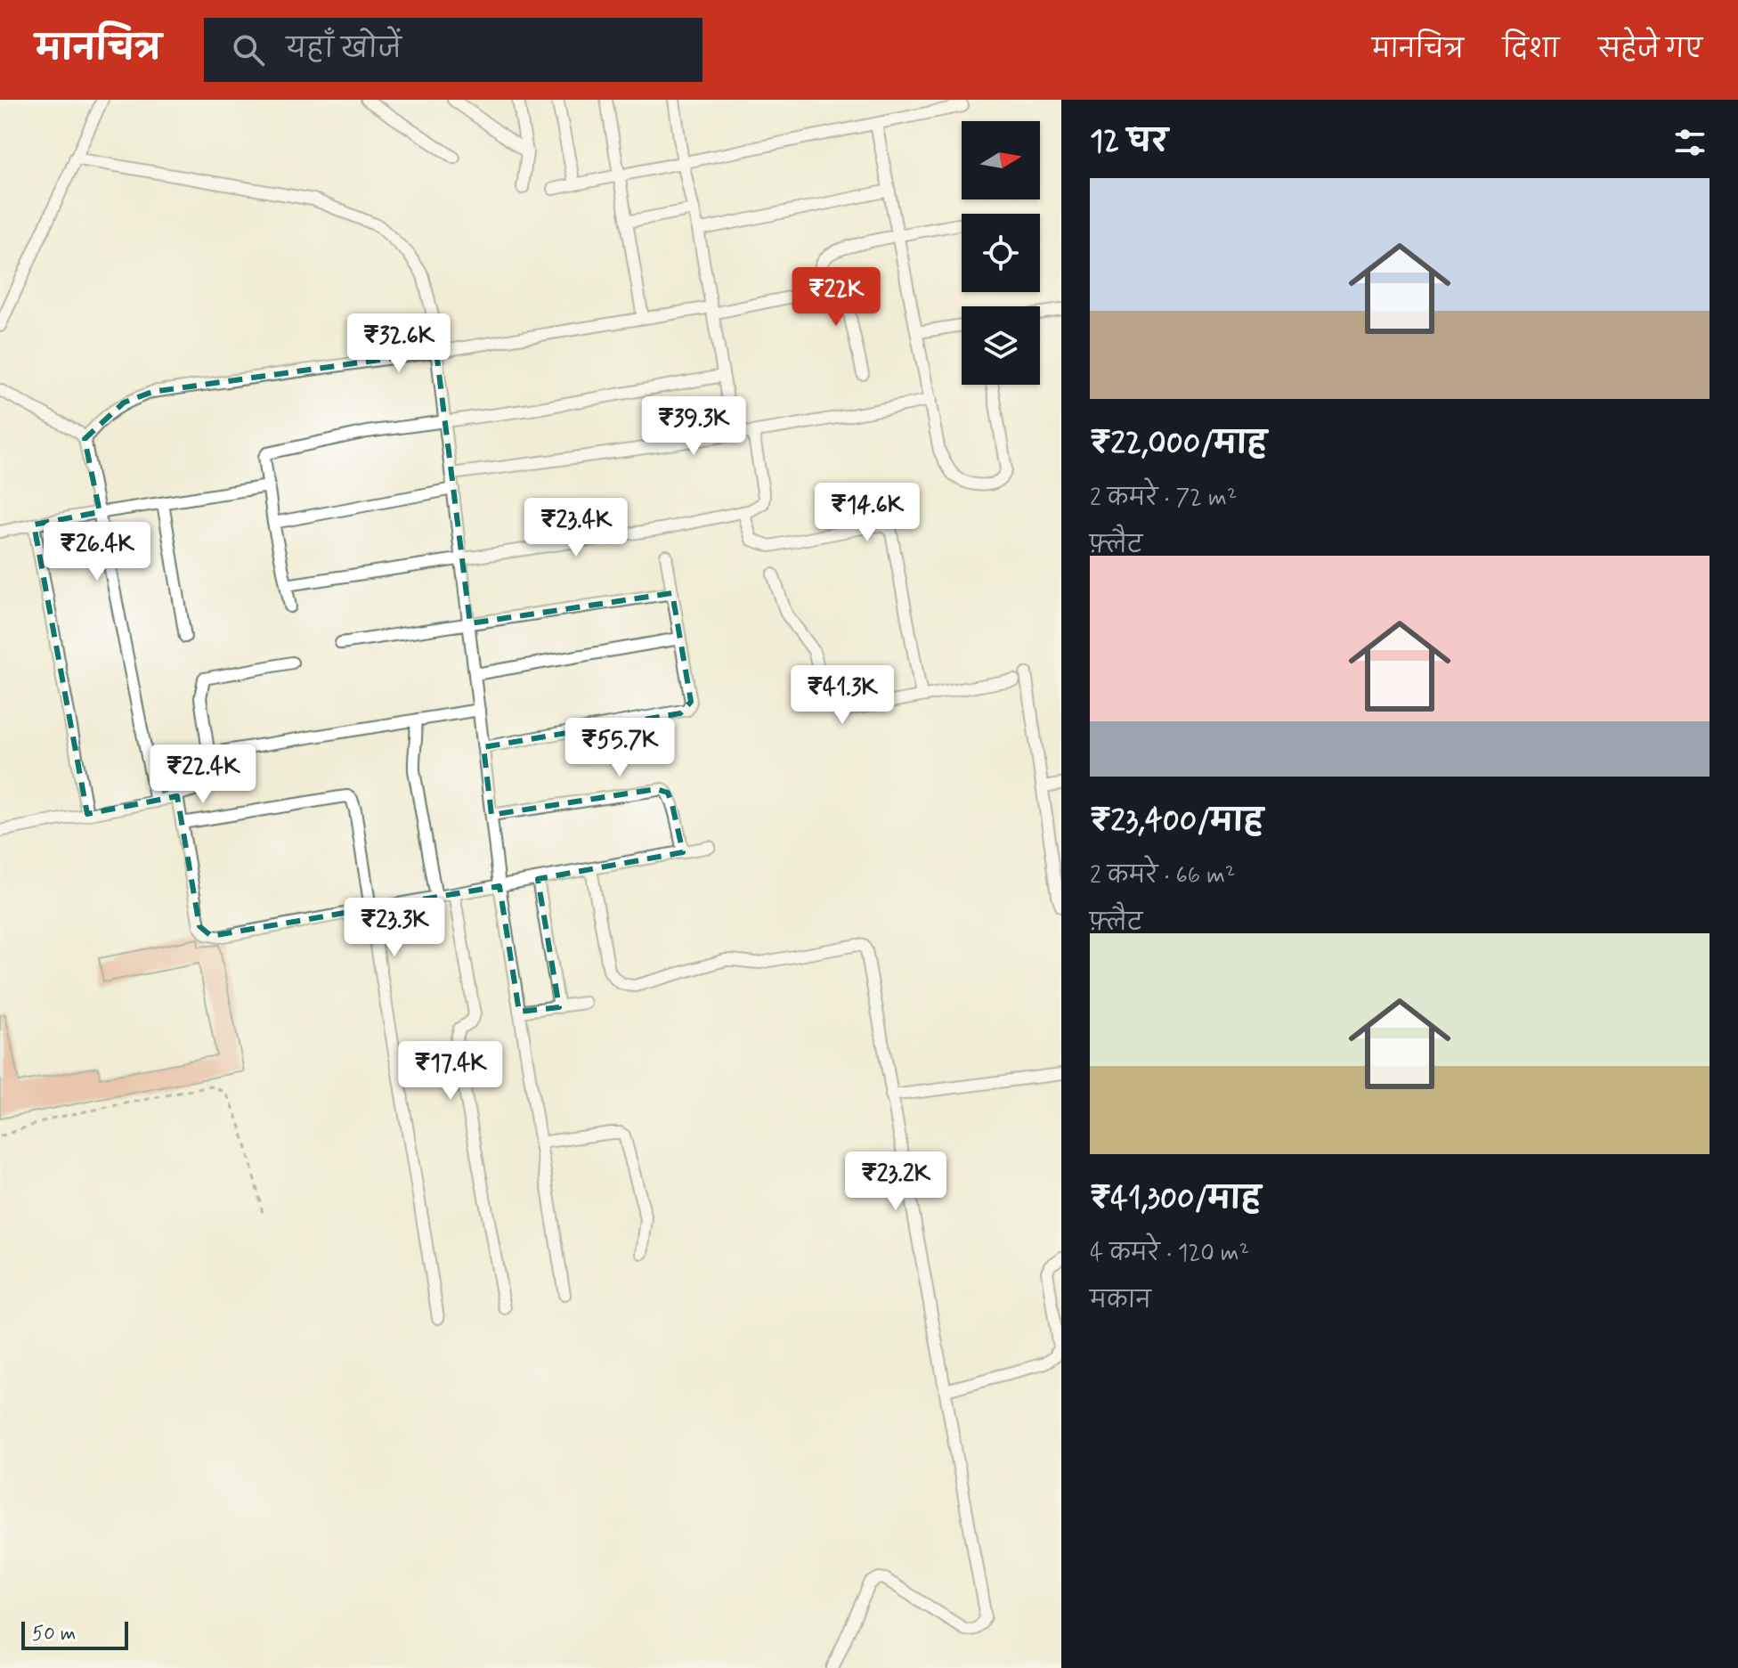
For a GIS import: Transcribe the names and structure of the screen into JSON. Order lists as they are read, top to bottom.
{
  "scale_bar": "50 m",
  "north": "right",
  "page": {
    "header": "मानचित्र",
    "search": "यहाँ खोजें",
    "nav": ["मानचित्र", "दिशा", "सहेजे गए"],
    "heading": "12 घर",
    "list": [
      {
        "name": "₹22,000/माह",
        "note": "2 कमरे · 72 m² · फ़्लैट"
      },
      {
        "name": "₹23,400/माह",
        "note": "2 कमरे · 66 m² · फ़्लैट"
      },
      {
        "name": "₹41,300/माह",
        "note": "4 कमरे · 120 m² · मकान"
      }
    ],
    "price": [
      "₹22K",
      "₹32.6K",
      "₹39.3K",
      "₹14.6K",
      "₹23.4K",
      "₹26.4K",
      "₹41.3K",
      "₹55.7K",
      "₹22.4K",
      "₹23.3K",
      "₹17.4K",
      "₹23.2K"
    ],
    "scale": "50 m"
  }
}
